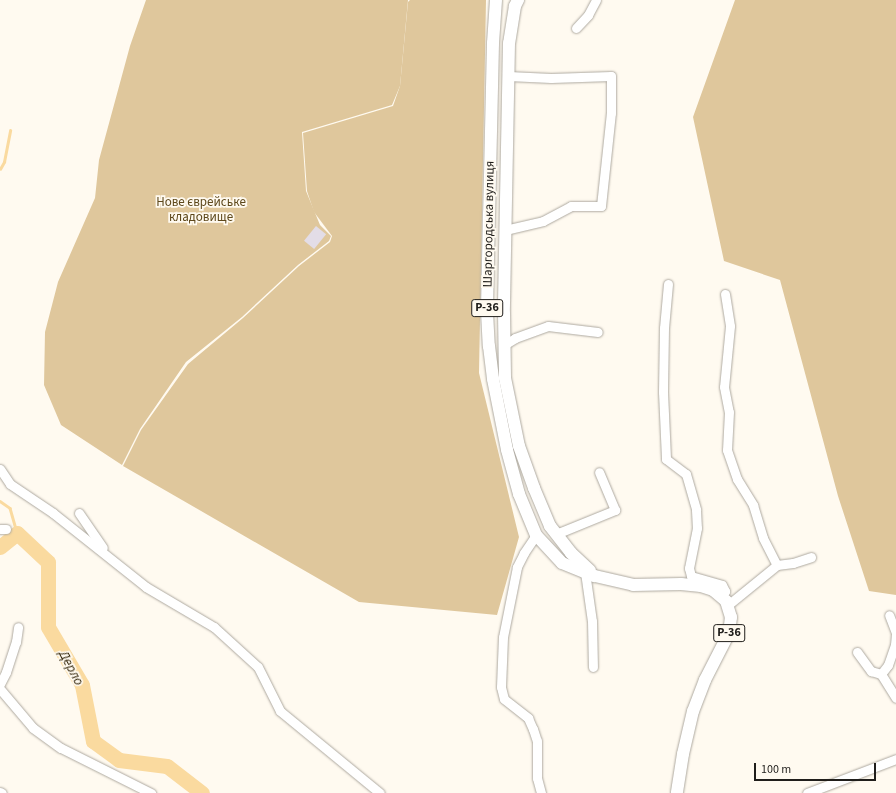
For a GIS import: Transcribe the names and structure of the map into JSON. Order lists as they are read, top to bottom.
{
  "streets": {
    "main road": ["Шаргородська вулиця", "Р-36"]
  },
  "crossings": [
    ["Шаргородська вулиця", "Р-36"]
  ],
  "water": ["Дерло"],
  "parks": ["Нове єврейське кладовище"],
  "scale_bar": "100 m"
}
